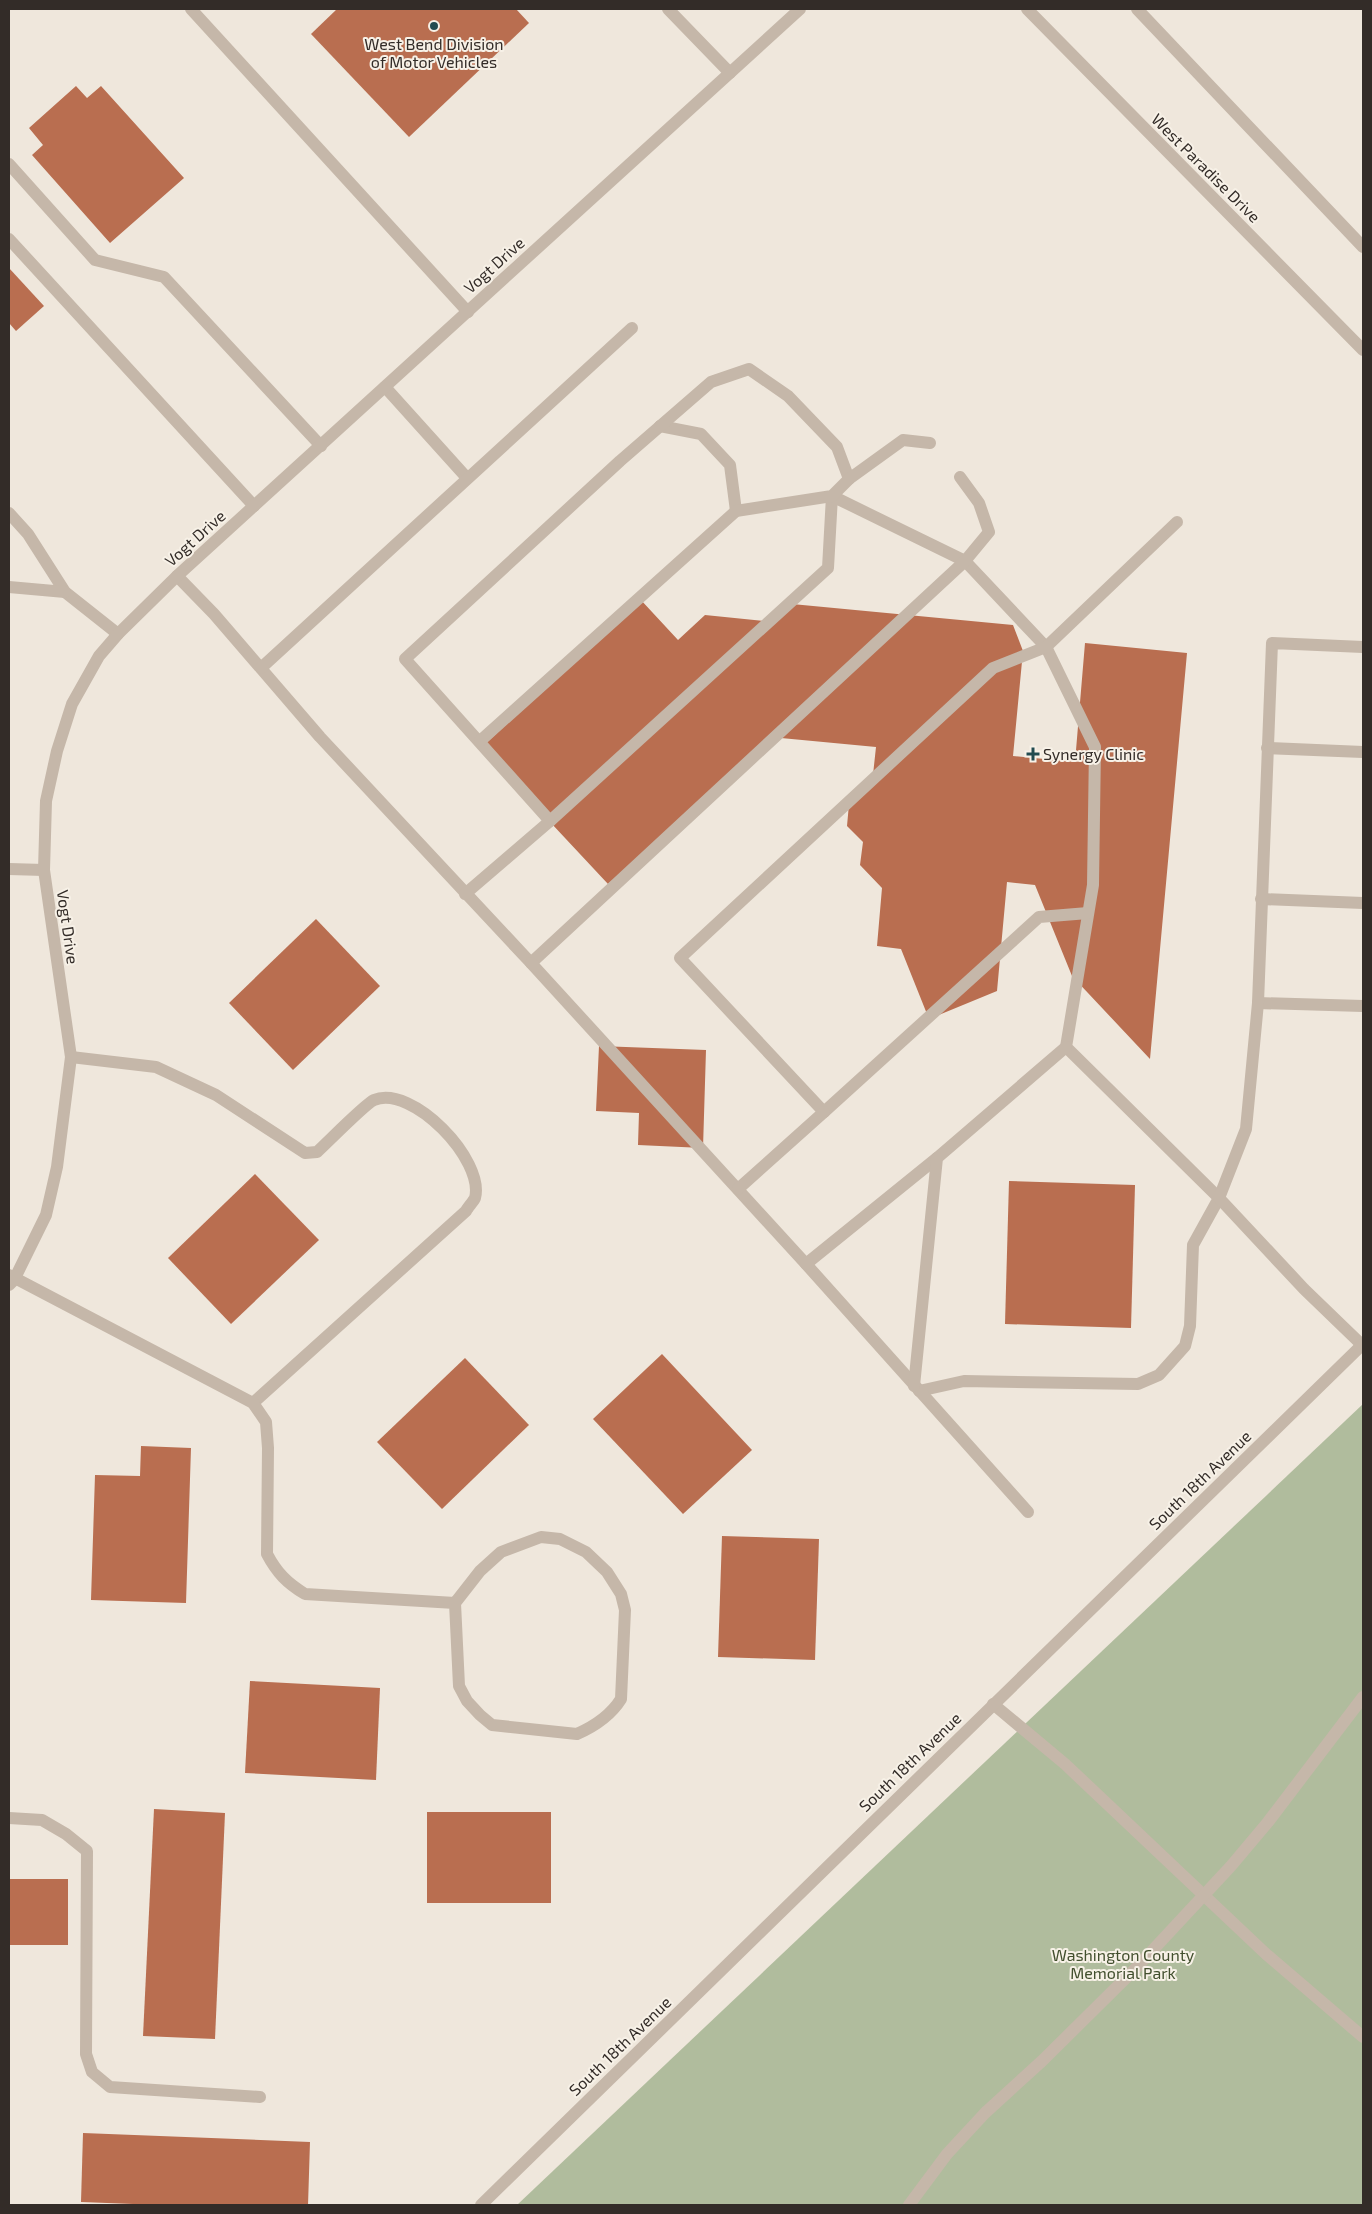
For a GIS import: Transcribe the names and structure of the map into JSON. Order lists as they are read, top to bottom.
{
  "streets": {
    "street": ["West Paradise Drive", "Vogt Drive", "South 18th Avenue"]
  },
  "parks": ["Washington County Memorial Park"],
  "places": {
    "other": ["West Bend Division of Motor Vehicles"],
    "health": ["Synergy Clinic"]
  }
}
